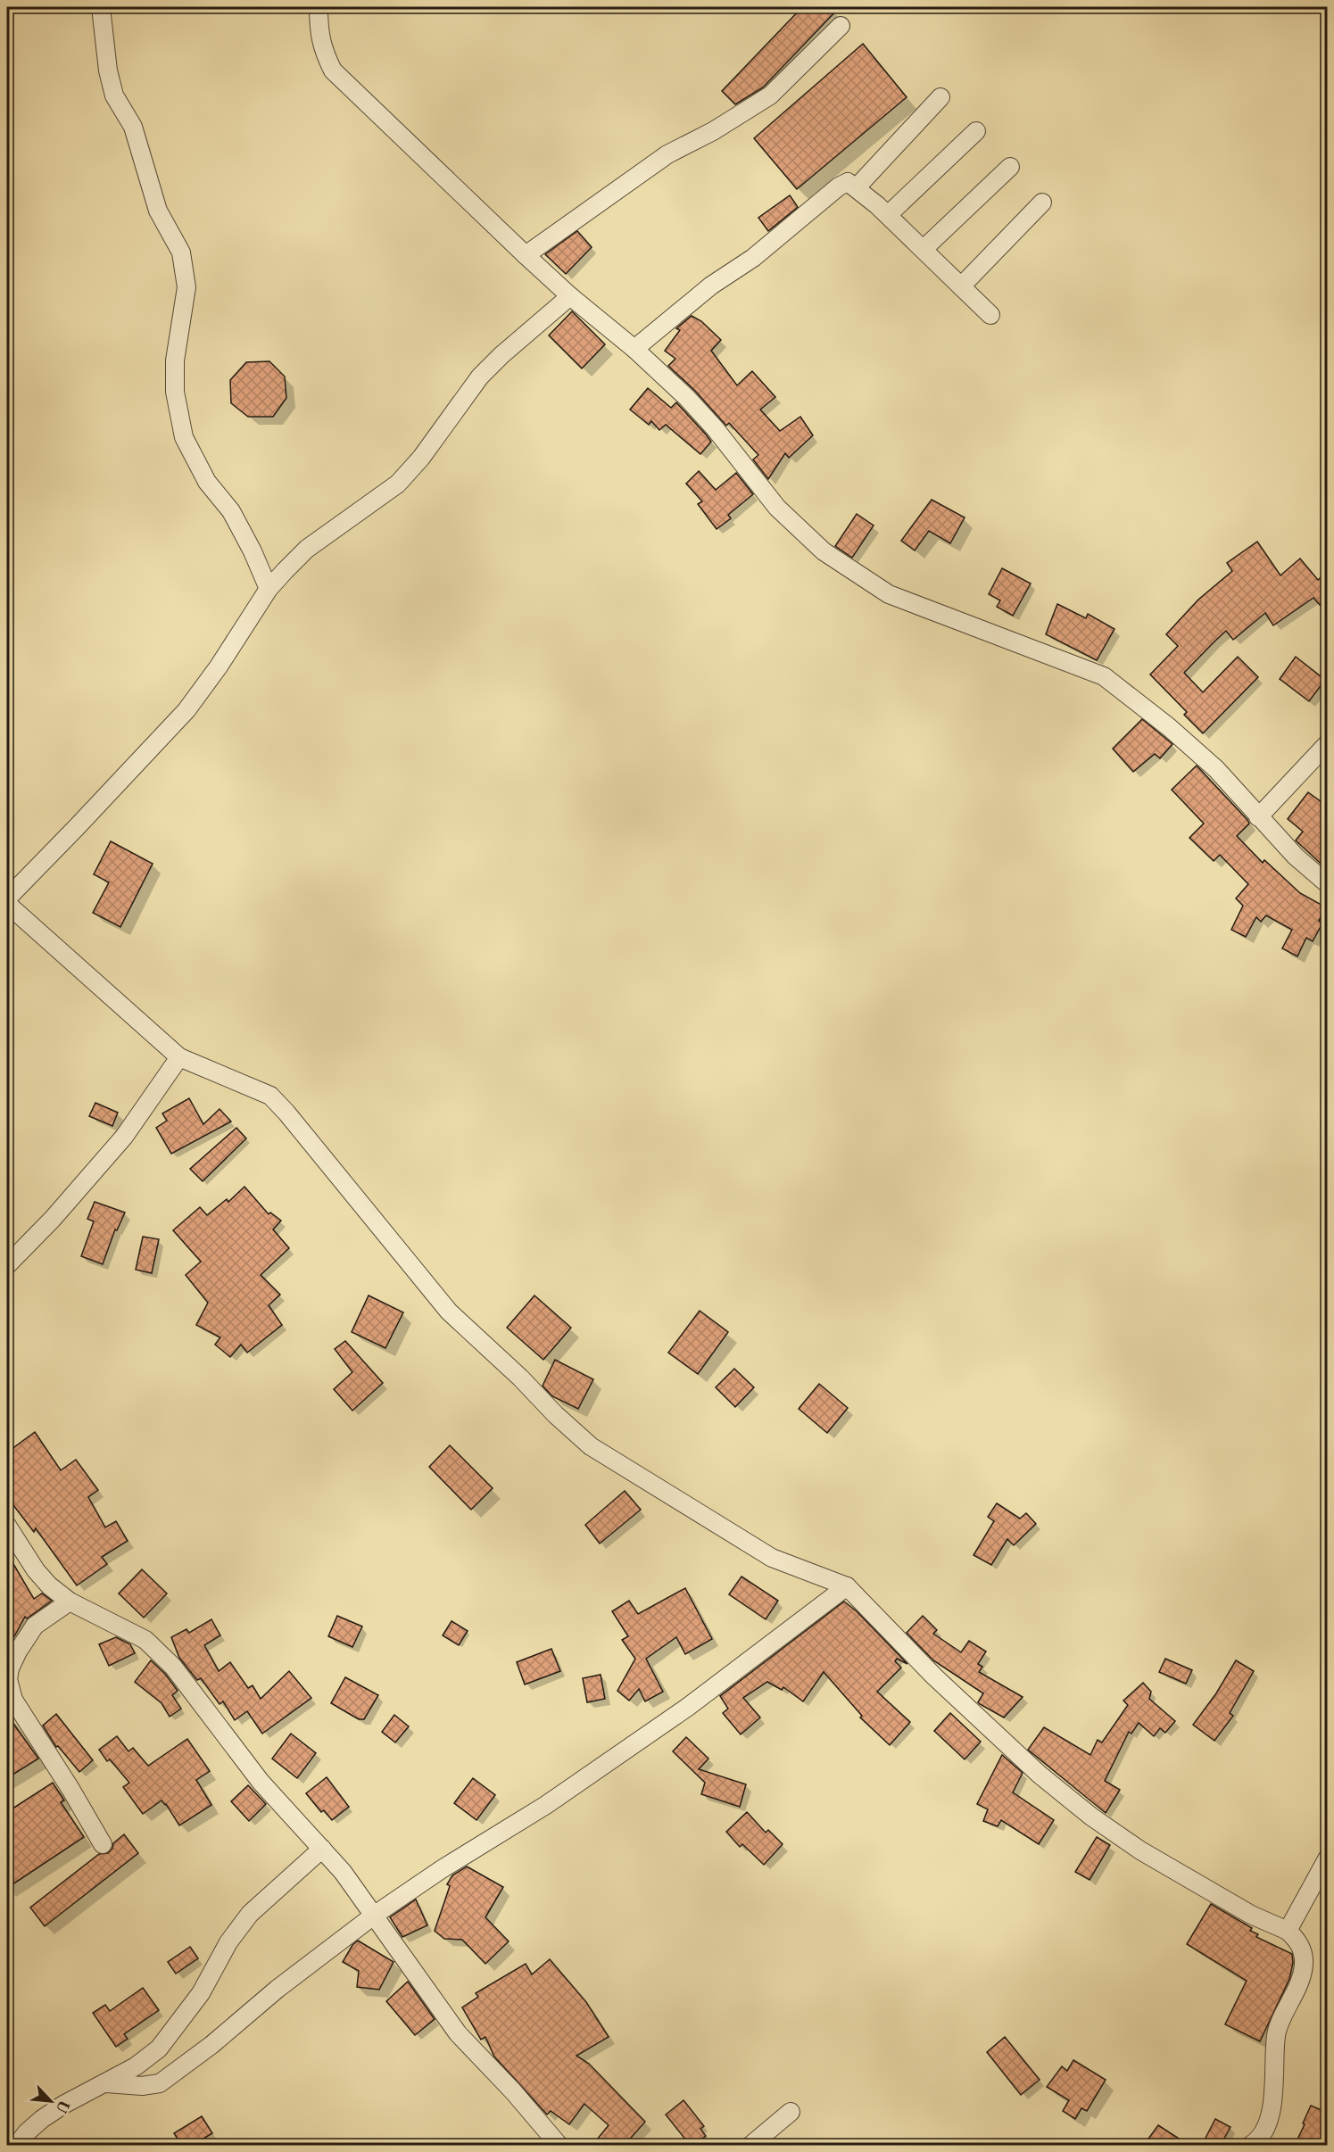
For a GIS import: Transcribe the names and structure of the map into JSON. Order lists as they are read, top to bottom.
{
  "north": "bottom right"
}
